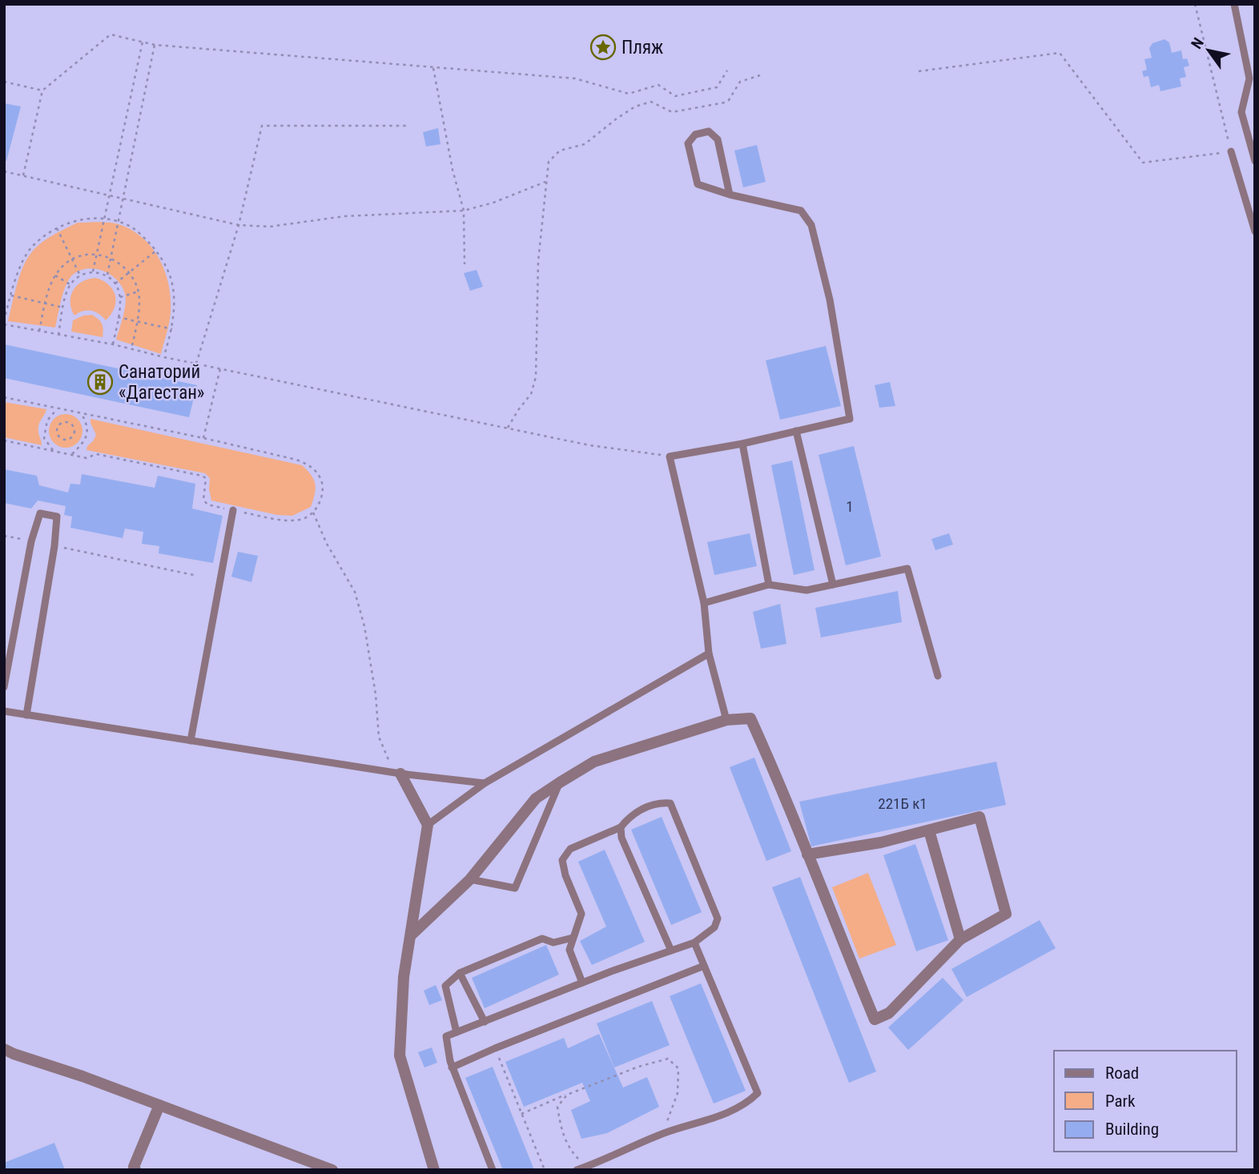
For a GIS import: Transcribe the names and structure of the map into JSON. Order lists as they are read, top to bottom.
{
  "places": {
    "place": ["Пляж"],
    "building": ["Санаторий «Дагестан»"]
  },
  "house_numbers": ["1", "221Б к1"],
  "legend": ["Road", "Park", "Building"],
  "north": "top left"
}
